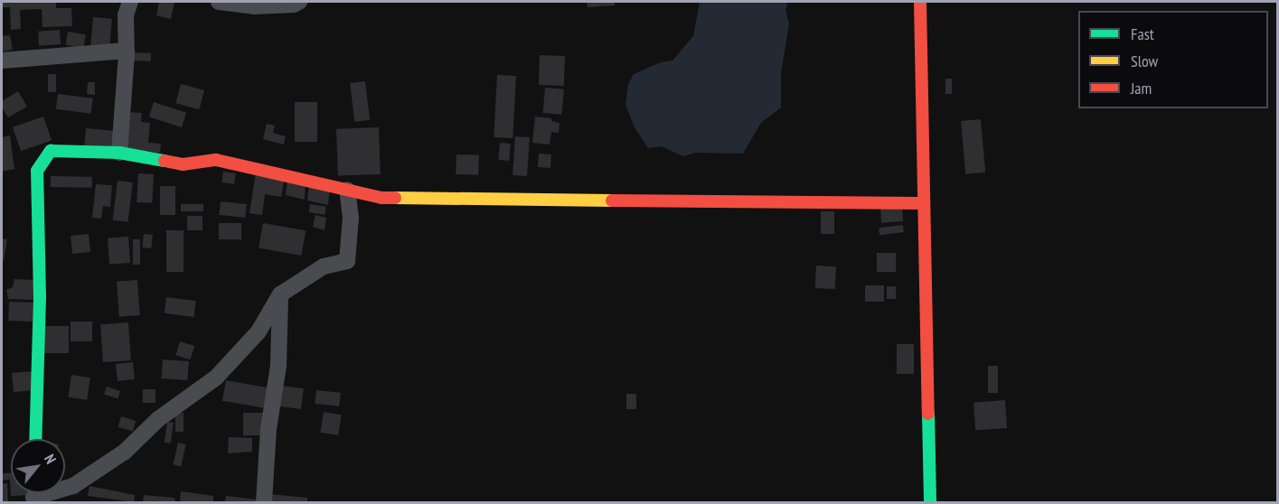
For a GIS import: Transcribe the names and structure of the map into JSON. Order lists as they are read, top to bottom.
{
  "legend": ["Fast", "Slow", "Jam"],
  "north": "top right"
}
